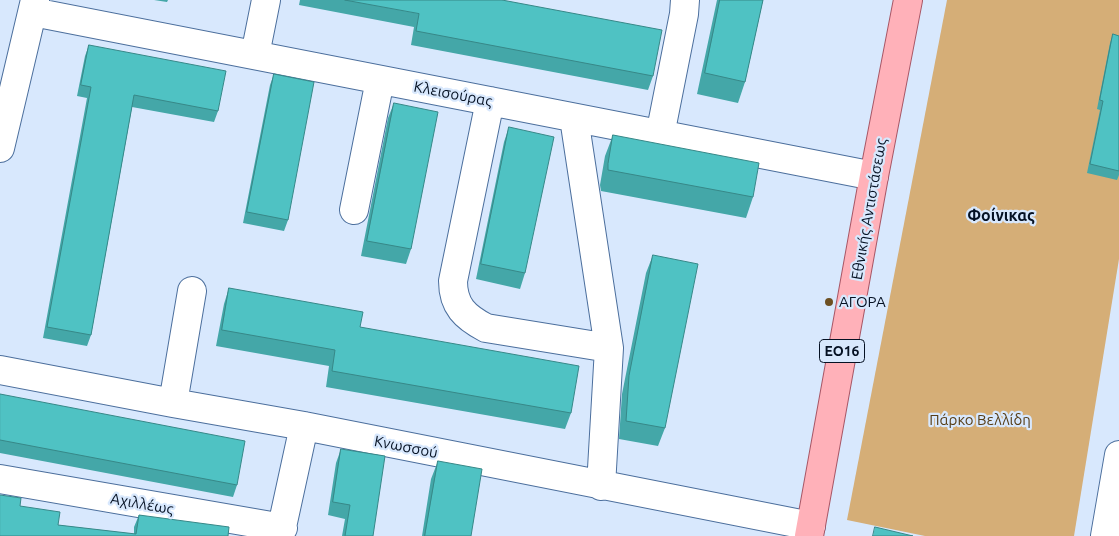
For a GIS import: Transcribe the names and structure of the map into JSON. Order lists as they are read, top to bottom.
{
  "streets": {
    "main road": ["Εθνικής Αντιστάσεως", "ΕΟ16"],
    "street": ["Κλεισούρας", "Κνωσσού", "Αχιλλέως"]
  },
  "crossings": [
    ["Κλεισούρας", "Εθνικής Αντιστάσεως"],
    ["Εθνικής Αντιστάσεως", "Κνωσσού"]
  ],
  "districts": ["Φοίνικας"],
  "parks": ["Πάρκο Βελλίδη"],
  "places": ["ΑΓΟΡΑ"]
}
